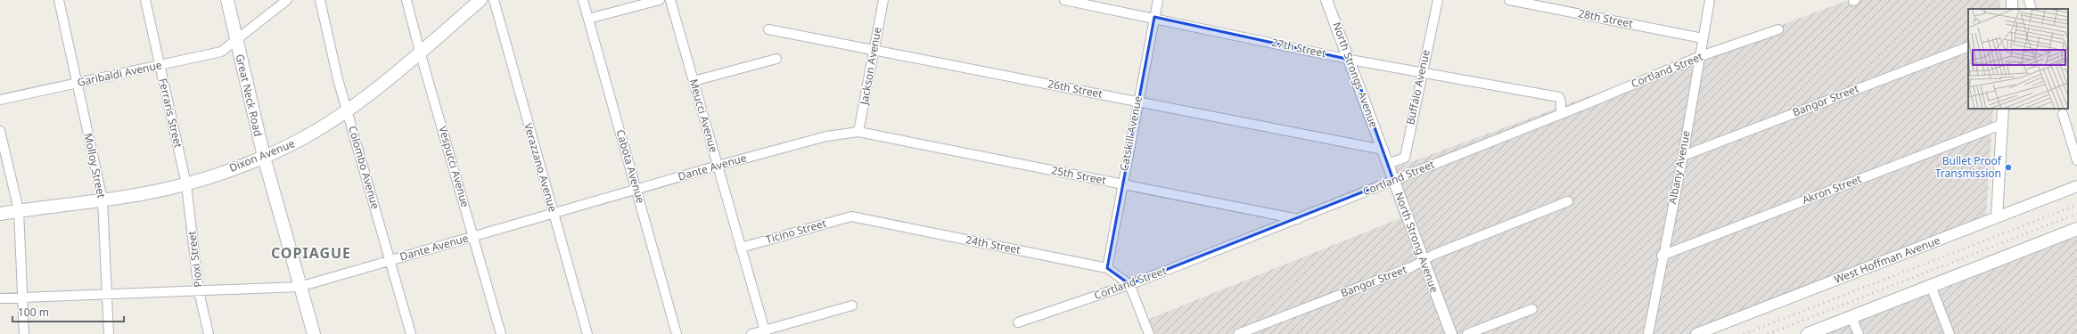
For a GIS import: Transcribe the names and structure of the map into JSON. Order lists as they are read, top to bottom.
{
  "streets": {
    "main road": ["Great Neck Road", "Dixon Avenue"],
    "street": [
      "28th Street",
      "27th Street",
      "Jackson Avenue",
      "Cortland Street",
      "Garibaldi Avenue",
      "North Strongs Avenue",
      "Buffalo Avenue",
      "26th Street",
      "Bangor Street",
      "Ferraris Street",
      "Meucci Avenue",
      "Catskill Avenue",
      "Molloy Street",
      "Vespucci Avenue",
      "Cabota Avenue",
      "Colombo Avenue",
      "Verazzano Avenue",
      "Dante Avenue",
      "Albany Avenue",
      "25th Street",
      "Akron Street",
      "Ticino Street",
      "North Strong Avenue",
      "24th Street",
      "Pioxi Street",
      "West Hoffman Avenue"
    ]
  },
  "crossings": [
    ["28th Street", "Albany Avenue"],
    ["27th Street", "Cortland Street"],
    ["27th Street", "North Strongs Avenue"],
    ["27th Street", "Buffalo Avenue"],
    ["27th Street", "Catskill Avenue"],
    ["Jackson Avenue", "26th Street"],
    ["Jackson Avenue", "Dante Avenue"],
    ["Jackson Avenue", "25th Street"],
    ["Cortland Street", "Albany Avenue"],
    ["Cortland Street", "25th Street"],
    ["Cortland Street", "North Strong Avenue"],
    ["Cortland Street", "24th Street"],
    ["Garibaldi Avenue", "Great Neck Road"],
    ["Garibaldi Avenue", "Ferraris Street"],
    ["Garibaldi Avenue", "Molloy Street"],
    ["North Strongs Avenue", "26th Street"],
    ["North Strongs Avenue", "North Strong Avenue"],
    ["Buffalo Avenue", "North Strong Avenue"],
    ["26th Street", "Catskill Avenue"],
    ["26th Street", "North Strong Avenue"],
    ["Great Neck Road", "Dixon Avenue"],
    ["Great Neck Road", "Dante Avenue"],
    ["Bangor Street", "Albany Avenue"],
    ["Bangor Street", "North Strong Avenue"],
    ["Ferraris Street", "Dixon Avenue"],
    ["Ferraris Street", "Pioxi Street"],
    ["Meucci Avenue", "Dante Avenue"],
    ["Meucci Avenue", "Ticino Street"],
    ["Catskill Avenue", "25th Street"],
    ["Catskill Avenue", "24th Street"],
    ["Dixon Avenue", "Molloy Street"],
    ["Dixon Avenue", "Vespucci Avenue"],
    ["Dixon Avenue", "Colombo Avenue"],
    ["Dixon Avenue", "Pioxi Street"],
    ["Molloy Street", "Dante Avenue"],
    ["Vespucci Avenue", "Dante Avenue"],
    ["Cabota Avenue", "Dante Avenue"],
    ["Colombo Avenue", "Dante Avenue"],
    ["Verazzano Avenue", "Dante Avenue"],
    ["Dante Avenue", "25th Street"],
    ["Dante Avenue", "Pioxi Street"],
    ["Albany Avenue", "Akron Street"],
    ["Ticino Street", "24th Street"]
  ],
  "districts": ["COPIAGUE"],
  "places": ["Bullet Proof Transmission"],
  "scale_bar": "100 m"
}
